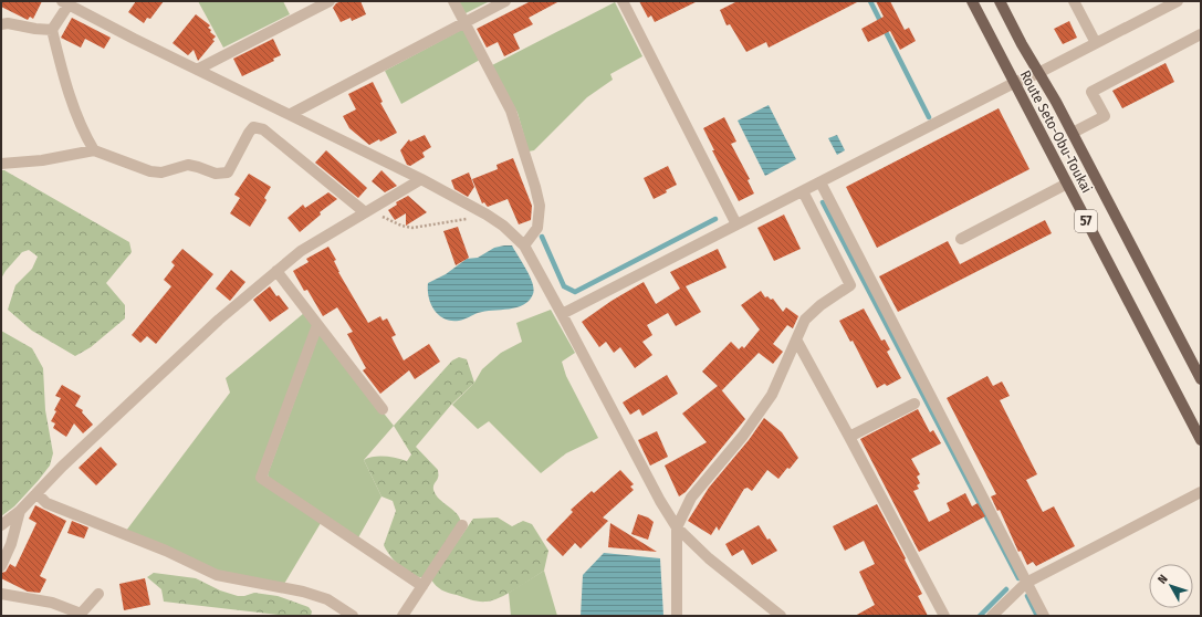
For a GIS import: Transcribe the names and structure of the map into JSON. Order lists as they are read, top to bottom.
{
  "streets": {
    "main road": ["Route Seto-Obu-Toukai", "57"]
  },
  "north": "top left"
}
